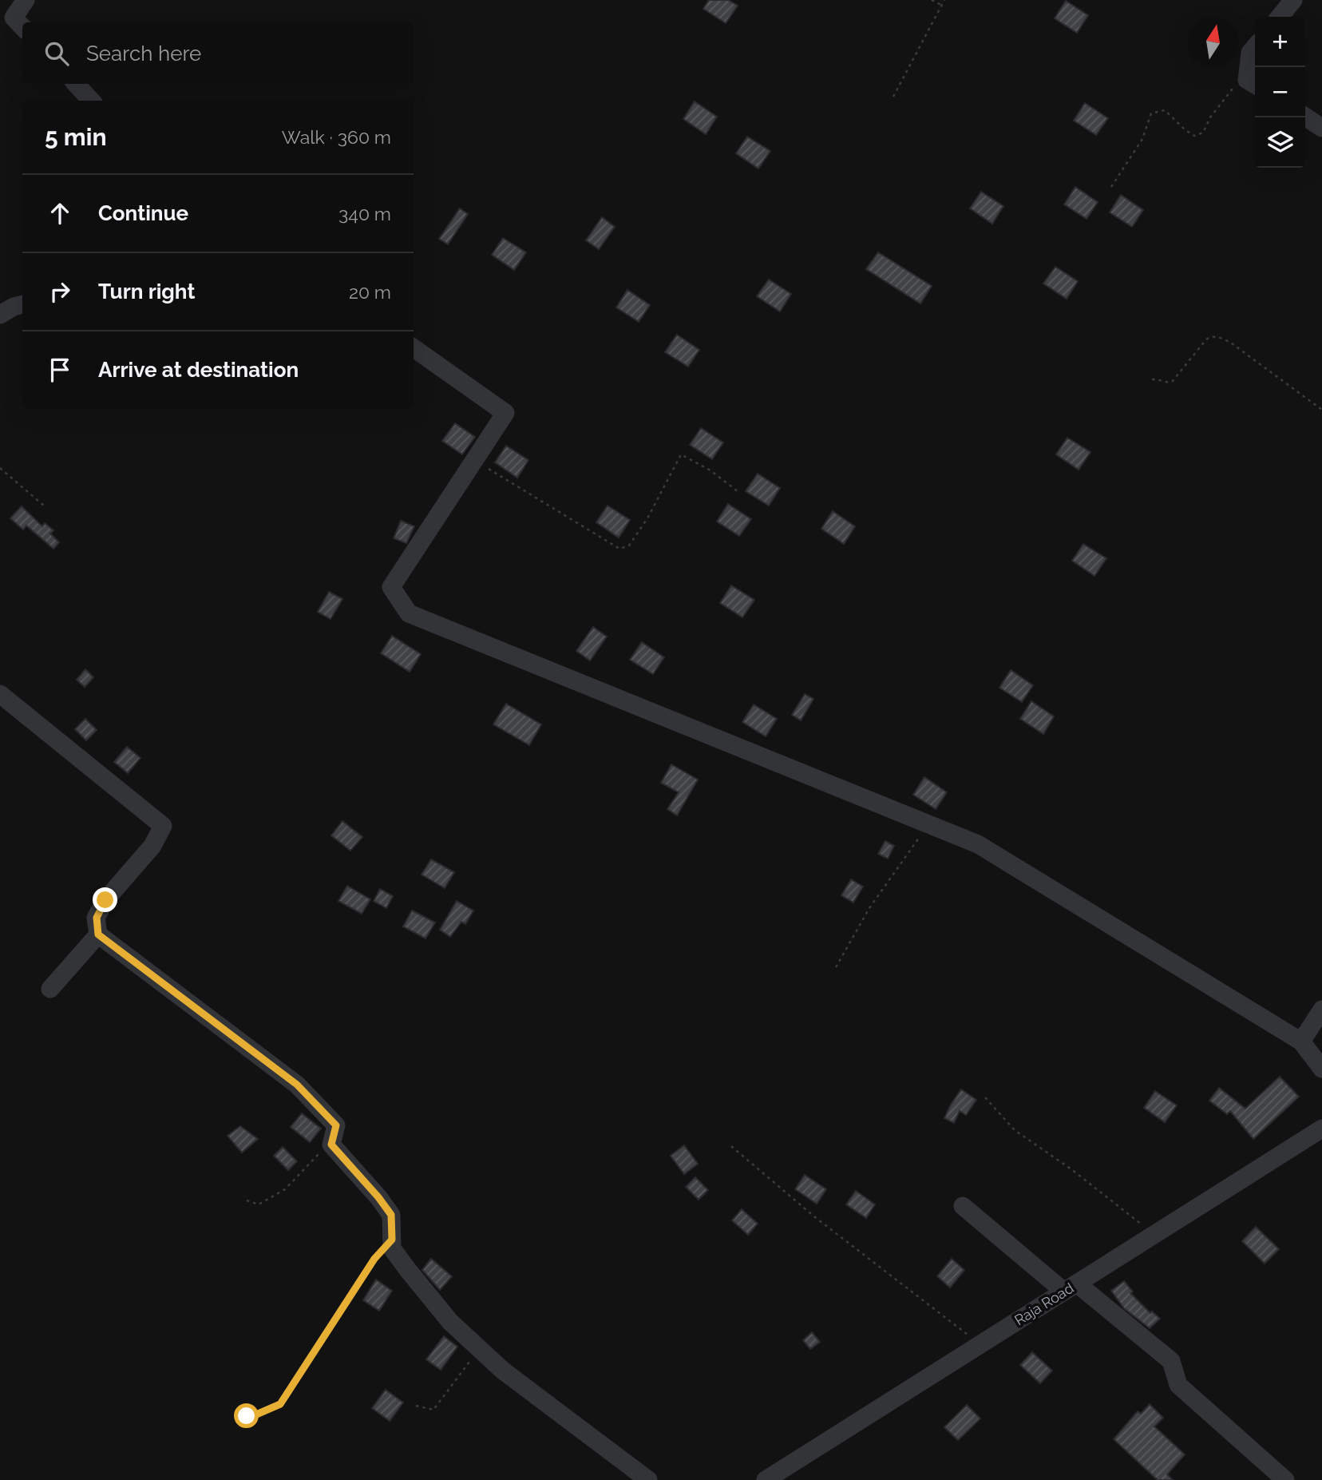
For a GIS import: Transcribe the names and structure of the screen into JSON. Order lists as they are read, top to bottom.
{
  "streets": {
    "street": ["Raja Road"]
  },
  "north": "top",
  "page": {
    "map_buttons": ["+", "−"],
    "search": "Search here",
    "heading": ["5 min", "Walk · 360 m"],
    "list": [
      ["Continue", "340 m"],
      ["Turn right", "20 m"],
      "Arrive at destination"
    ]
  }
}
